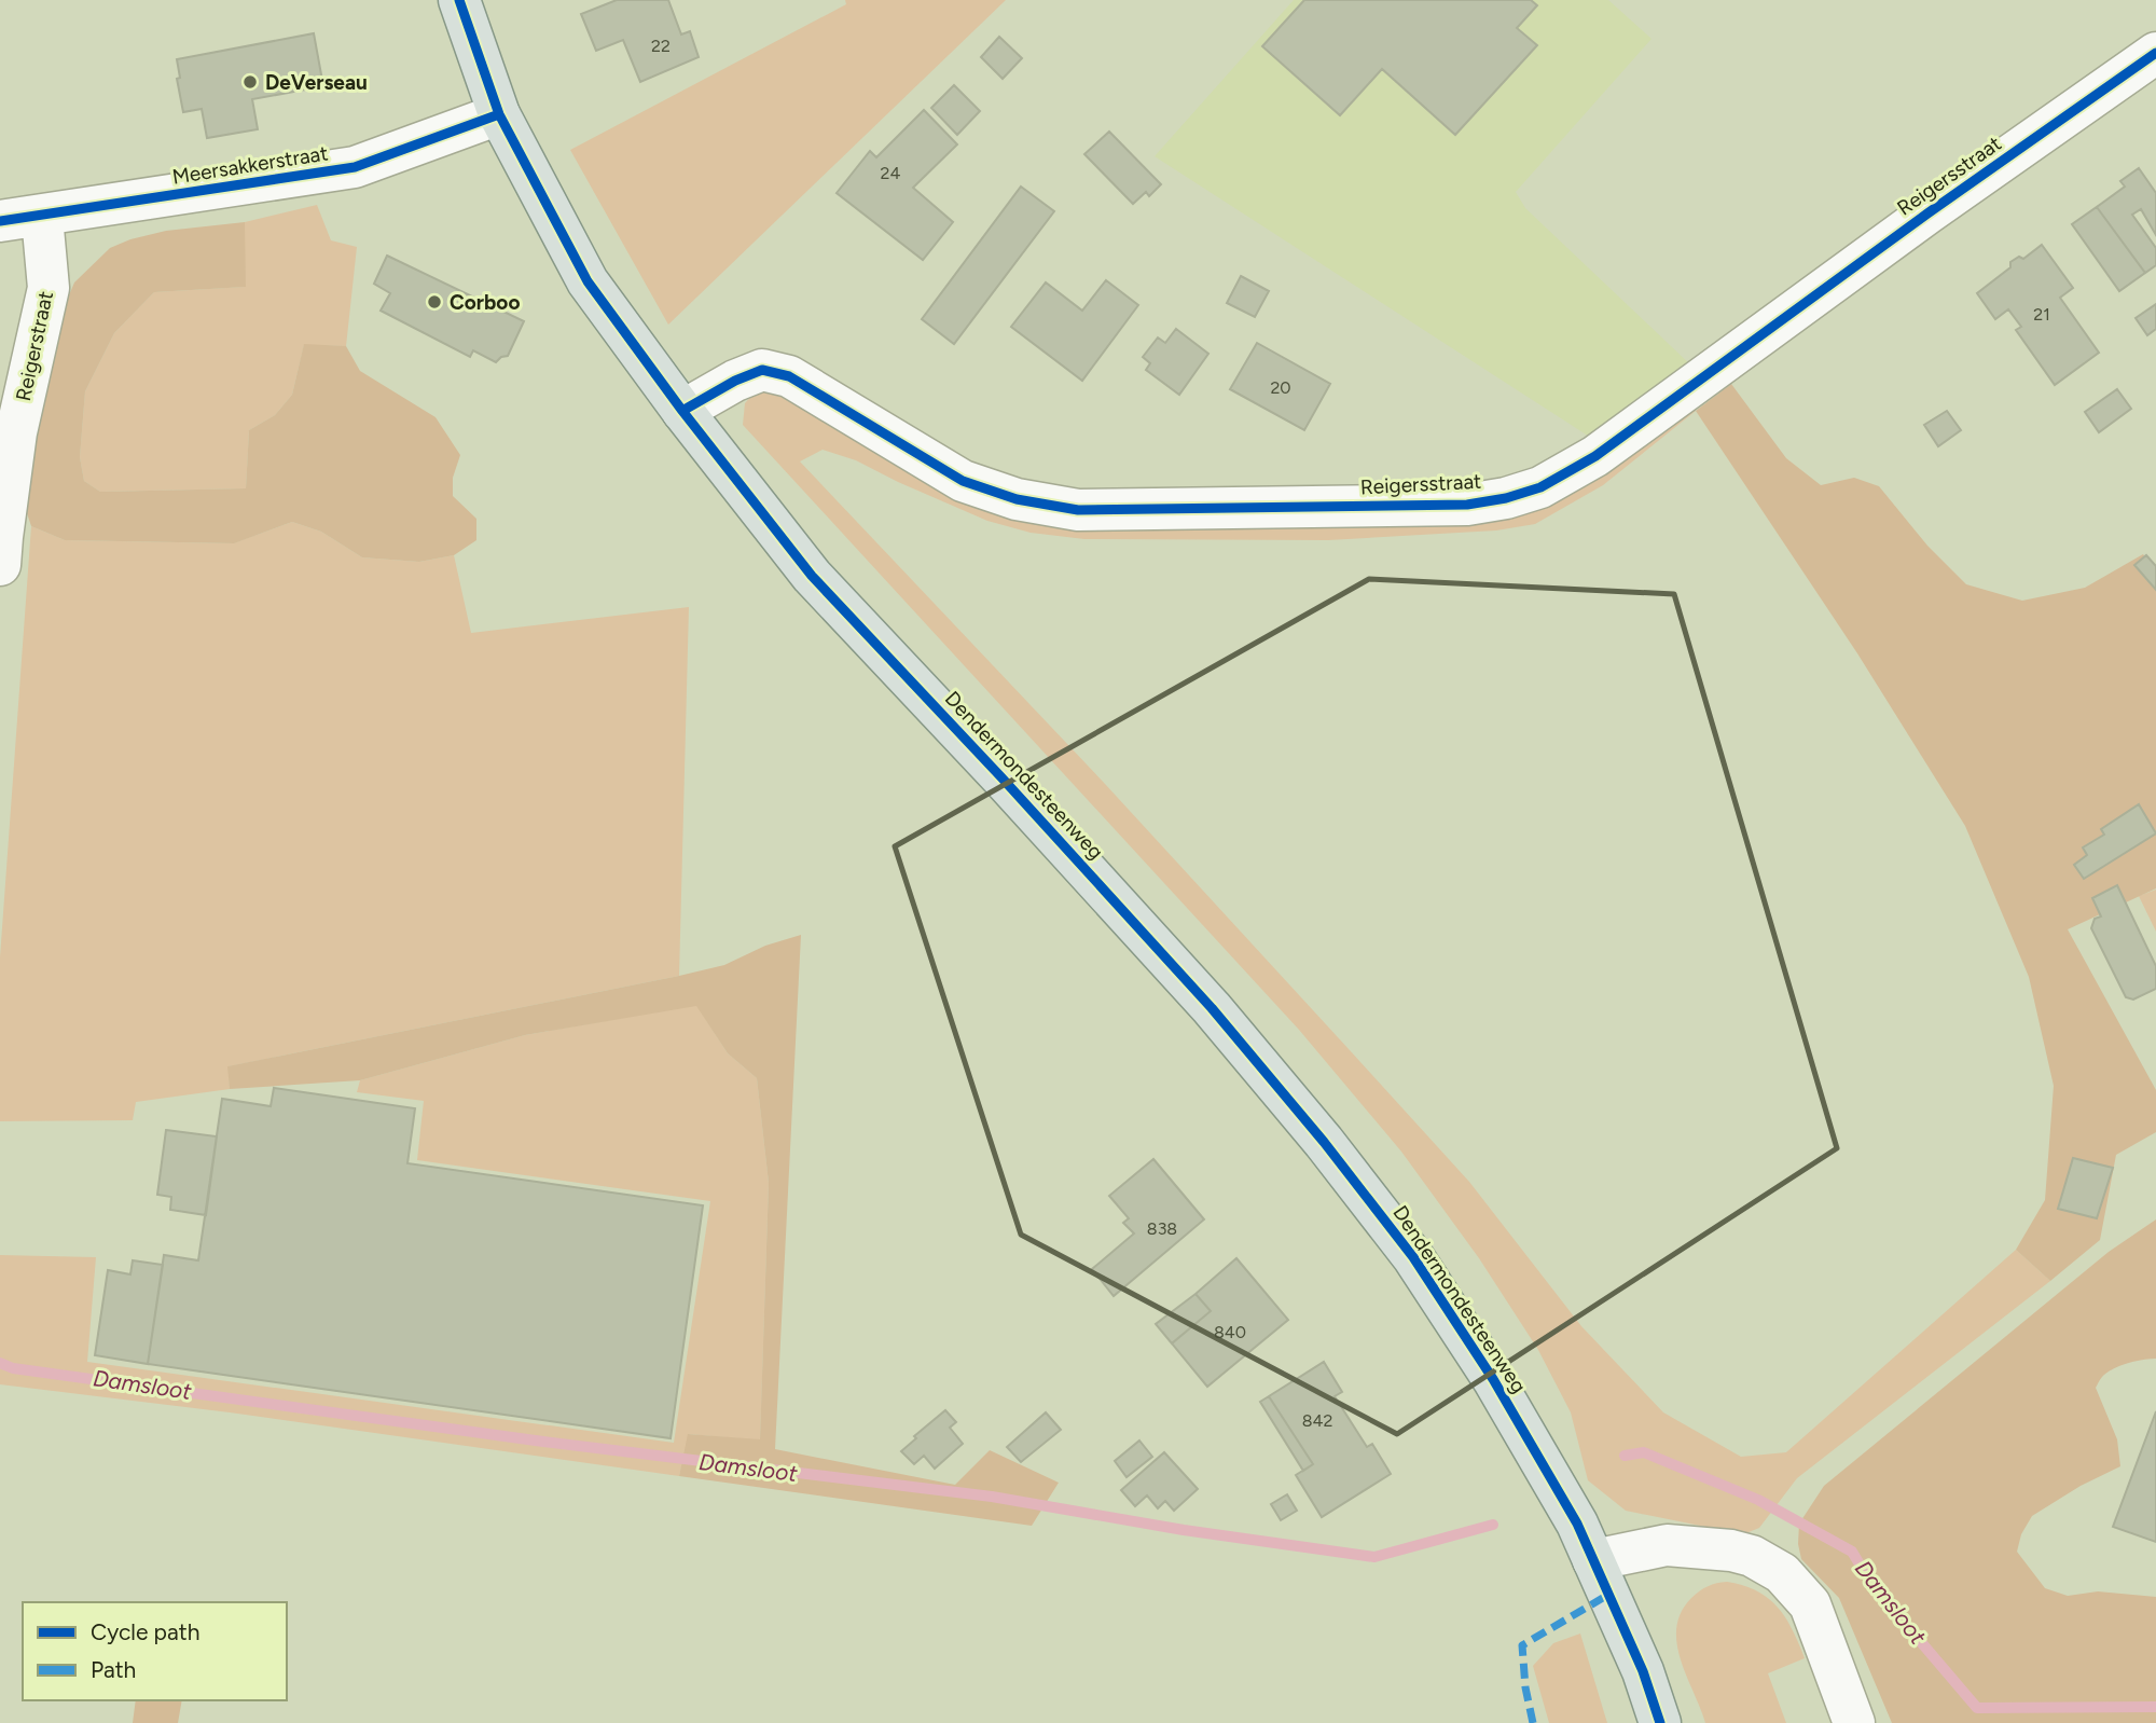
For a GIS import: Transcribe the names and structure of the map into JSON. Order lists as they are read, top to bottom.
{
  "streets": {
    "main road": ["Dendermondesteenweg"],
    "street": ["Meersakkerstraat", "Reigersstraat", "Reigerstraat"]
  },
  "crossings": [
    ["Meersakkerstraat", "Reigerstraat"],
    ["Meersakkerstraat", "Dendermondesteenweg"],
    ["Reigersstraat", "Dendermondesteenweg"]
  ],
  "water": ["Damsloot"],
  "places": ["DeVerseau", "Corboo"],
  "house_numbers": [
    "22",
    "24",
    "21",
    "20",
    "838",
    "840",
    "842"
  ],
  "legend": ["Cycle path", "Path"]
}
